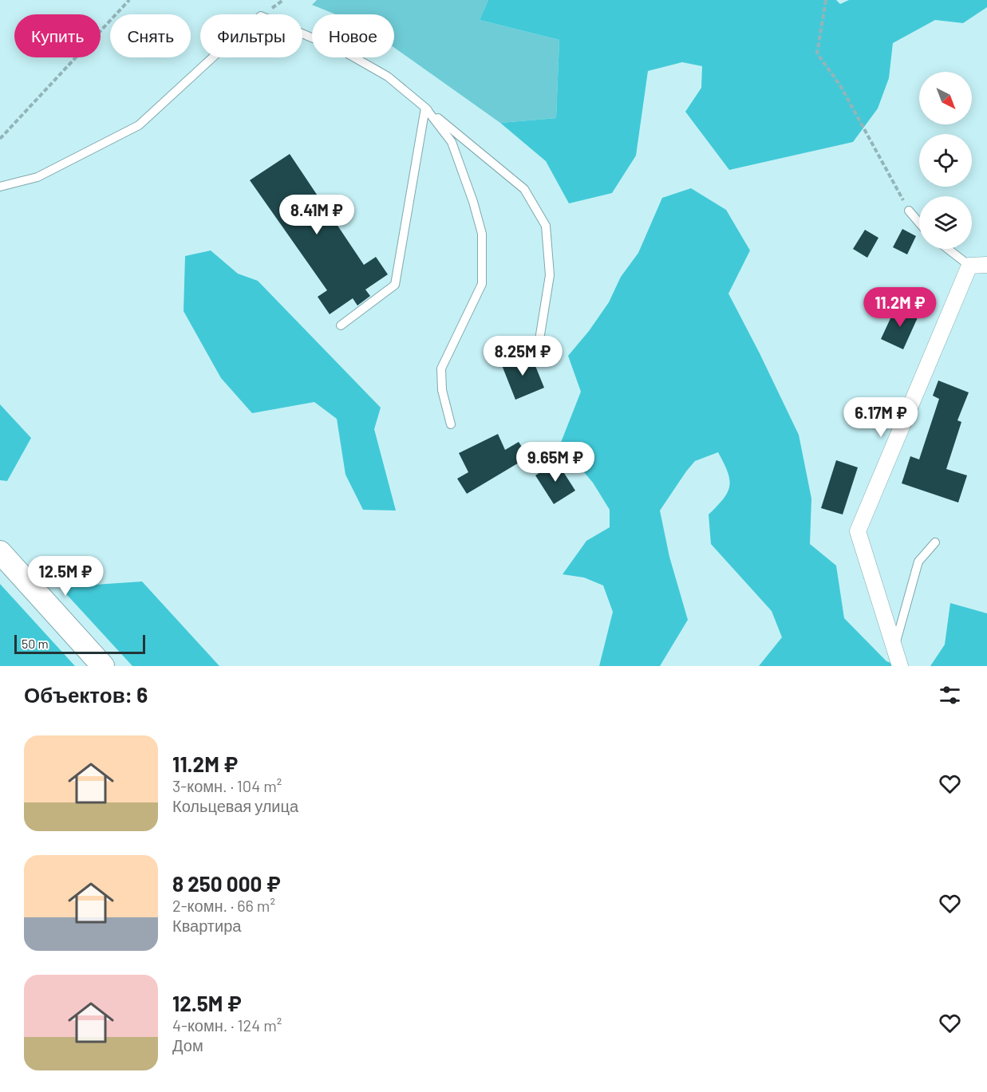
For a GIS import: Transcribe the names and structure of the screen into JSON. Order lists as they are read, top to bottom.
{
  "scale_bar": "50 m",
  "north": "bottom right",
  "page": {
    "chip": [
      "Купить",
      "Снять",
      "Фильтры",
      "Новое"
    ],
    "price": [
      "8.41M ₽",
      "11.2M ₽",
      "8.25M ₽",
      "6.17M ₽",
      "9.65M ₽",
      "12.5M ₽"
    ],
    "scale": "50 m",
    "heading": "Объектов: 6",
    "list": [
      {
        "name": "11.2M ₽",
        "note": "3-комн. · 104 m² · Кольцевая улица"
      },
      {
        "name": "8 250 000 ₽",
        "note": "2-комн. · 66 m² · Квартира"
      },
      {
        "name": "12.5M ₽",
        "note": "4-комн. · 124 m² · Дом"
      }
    ]
  }
}
